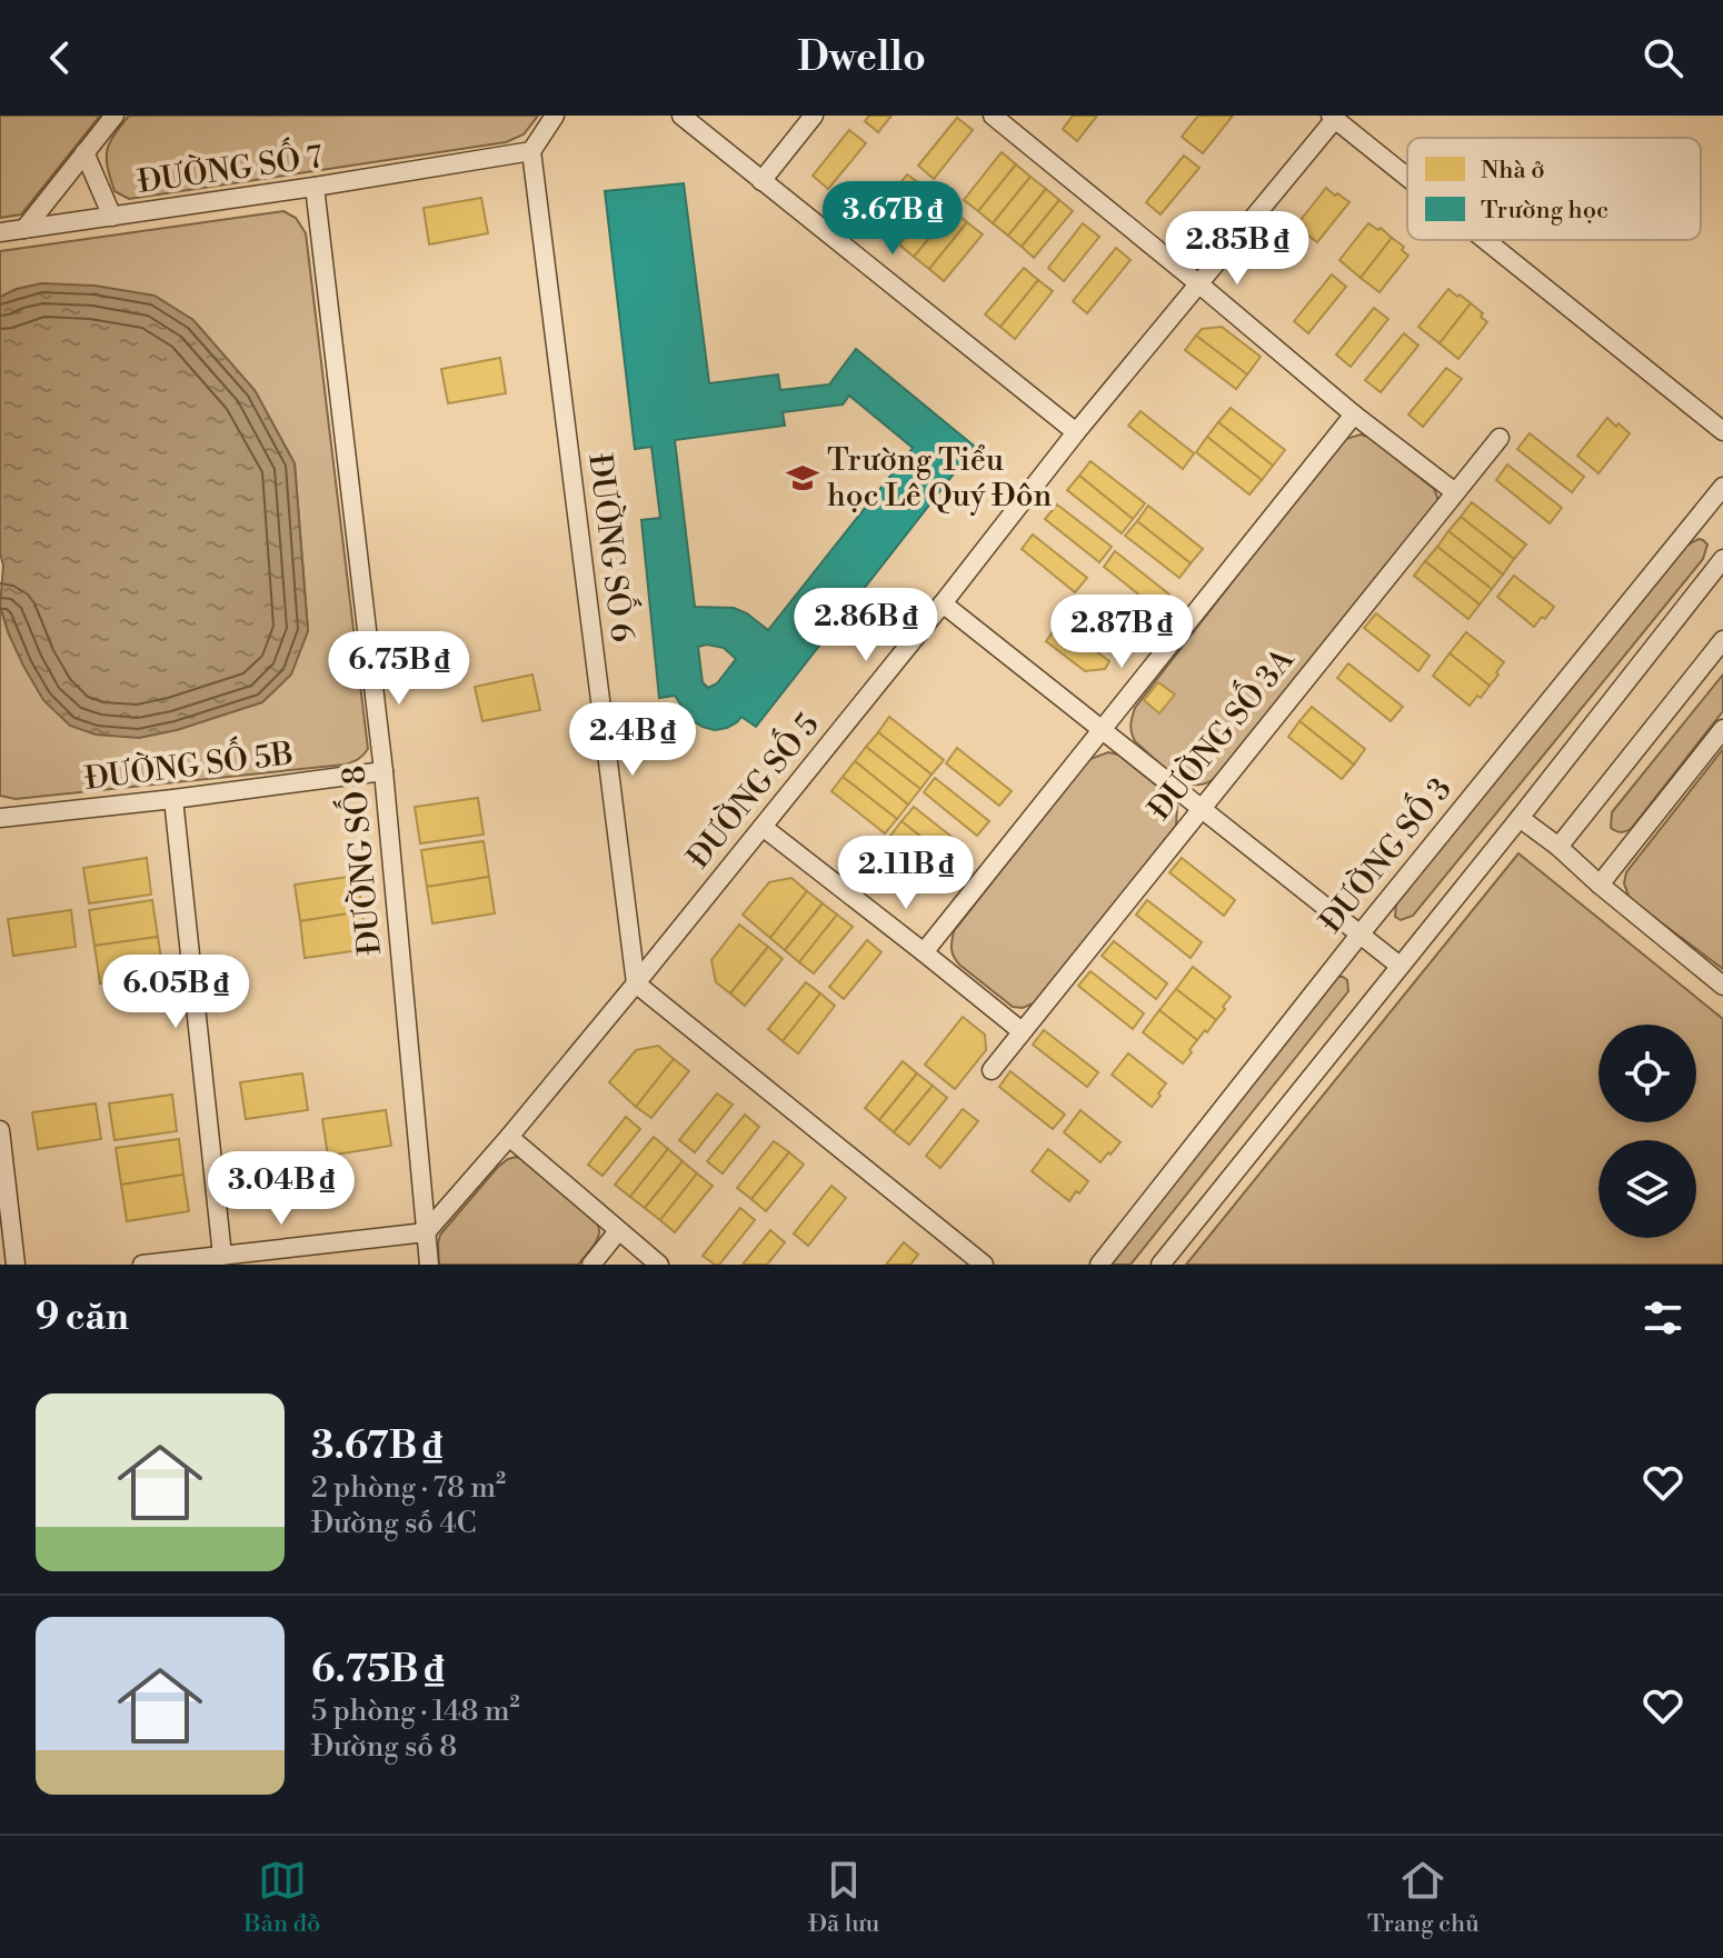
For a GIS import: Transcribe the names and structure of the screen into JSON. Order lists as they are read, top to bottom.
{
  "streets": {
    "street": [
      "ĐƯỜNG SỐ 7",
      "ĐƯỜNG SỐ 6",
      "ĐƯỜNG SỐ 3A",
      "ĐƯỜNG SỐ 5B",
      "ĐƯỜNG SỐ 5",
      "ĐƯỜNG SỐ 3",
      "ĐƯỜNG SỐ 8"
    ]
  },
  "crossings": [
    ["ĐƯỜNG SỐ 7", "ĐƯỜNG SỐ 6"],
    ["ĐƯỜNG SỐ 7", "ĐƯỜNG SỐ 8"],
    ["ĐƯỜNG SỐ 6", "ĐƯỜNG SỐ 5"],
    ["ĐƯỜNG SỐ 5B", "ĐƯỜNG SỐ 8"],
    ["ĐƯỜNG SỐ 5", "ĐƯỜNG SỐ 8"]
  ],
  "places": {
    "school or university": ["Trường Tiểu học Lê Quý Đôn"]
  },
  "legend": ["Nhà ở", "Trường học"],
  "page": {
    "header": "Dwello",
    "price": [
      "3.67B ₫",
      "2.85B ₫",
      "2.86B ₫",
      "2.87B ₫",
      "6.75B ₫",
      "2.4B ₫",
      "2.11B ₫",
      "6.05B ₫",
      "3.04B ₫"
    ],
    "heading": "9 căn",
    "list": [
      {
        "name": "3.67B ₫",
        "note": "2 phòng · 78 m² · Đường số 4C"
      },
      {
        "name": "6.75B ₫",
        "note": "5 phòng · 148 m² · Đường số 8"
      }
    ],
    "tabs": ["Bản đồ", "Đã lưu", "Trang chủ"]
  }
}
